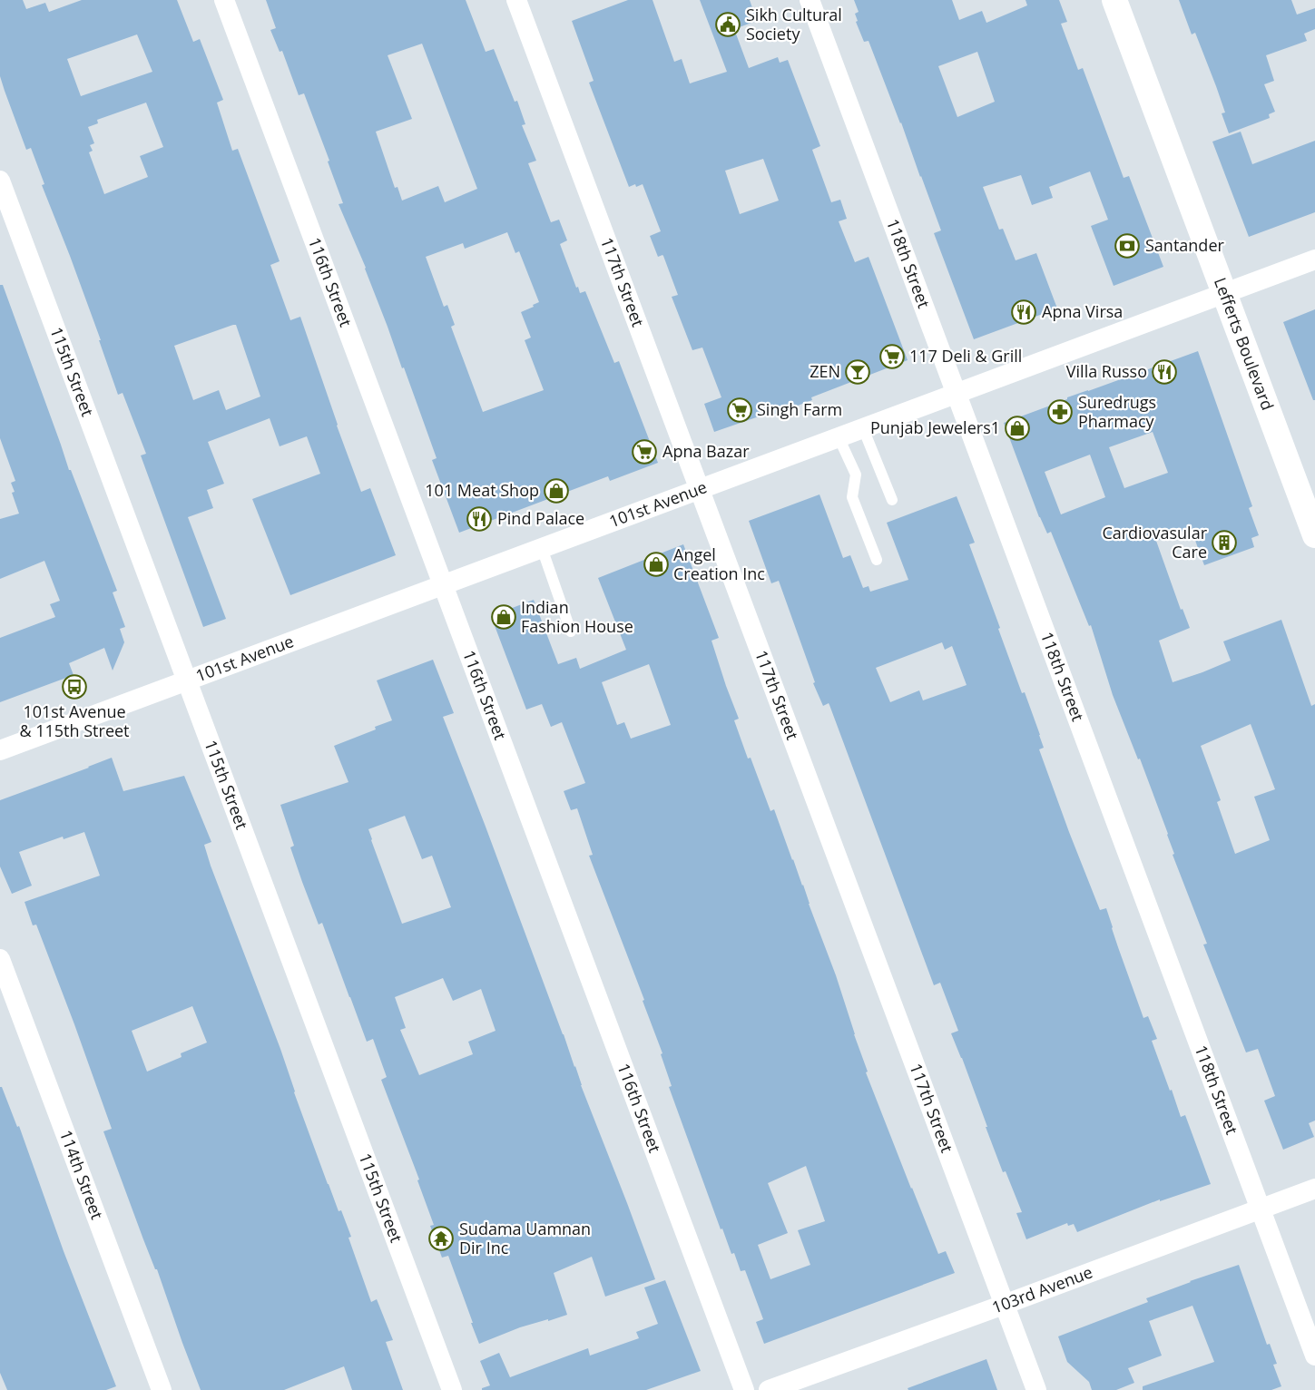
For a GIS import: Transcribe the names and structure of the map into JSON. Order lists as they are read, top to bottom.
{
  "streets": {
    "street": [
      "118th Street",
      "116th Street",
      "117th Street",
      "Lefferts Boulevard",
      "115th Street",
      "101st Avenue",
      "114th Street",
      "103rd Avenue"
    ]
  },
  "crossings": [
    ["118th Street", "101st Avenue"],
    ["118th Street", "103rd Avenue"],
    ["116th Street", "101st Avenue"],
    ["117th Street", "101st Avenue"],
    ["117th Street", "103rd Avenue"],
    ["Lefferts Boulevard", "101st Avenue"],
    ["115th Street", "101st Avenue"]
  ],
  "places": {
    "public building": ["Sikh Cultural Society"],
    "bank": ["Santander"],
    "restaurant": ["Apna Virsa", "Villa Russo", "Pind Palace"],
    "supermarket": ["117 Deli & Grill", "Singh Farm", "Apna Bazar"],
    "bar": ["ZEN"],
    "pharmacy": ["Suredrugs Pharmacy"],
    "shop": [
      "Punjab Jewelers1",
      "101 Meat Shop",
      "Angel Creation Inc",
      "Indian Fashion House"
    ],
    "building": ["Cardiovasular Care"],
    "bus stop": ["101st Avenue & 115th Street"],
    "temple": ["Sudama Uamnan Dir Inc"]
  }
}
